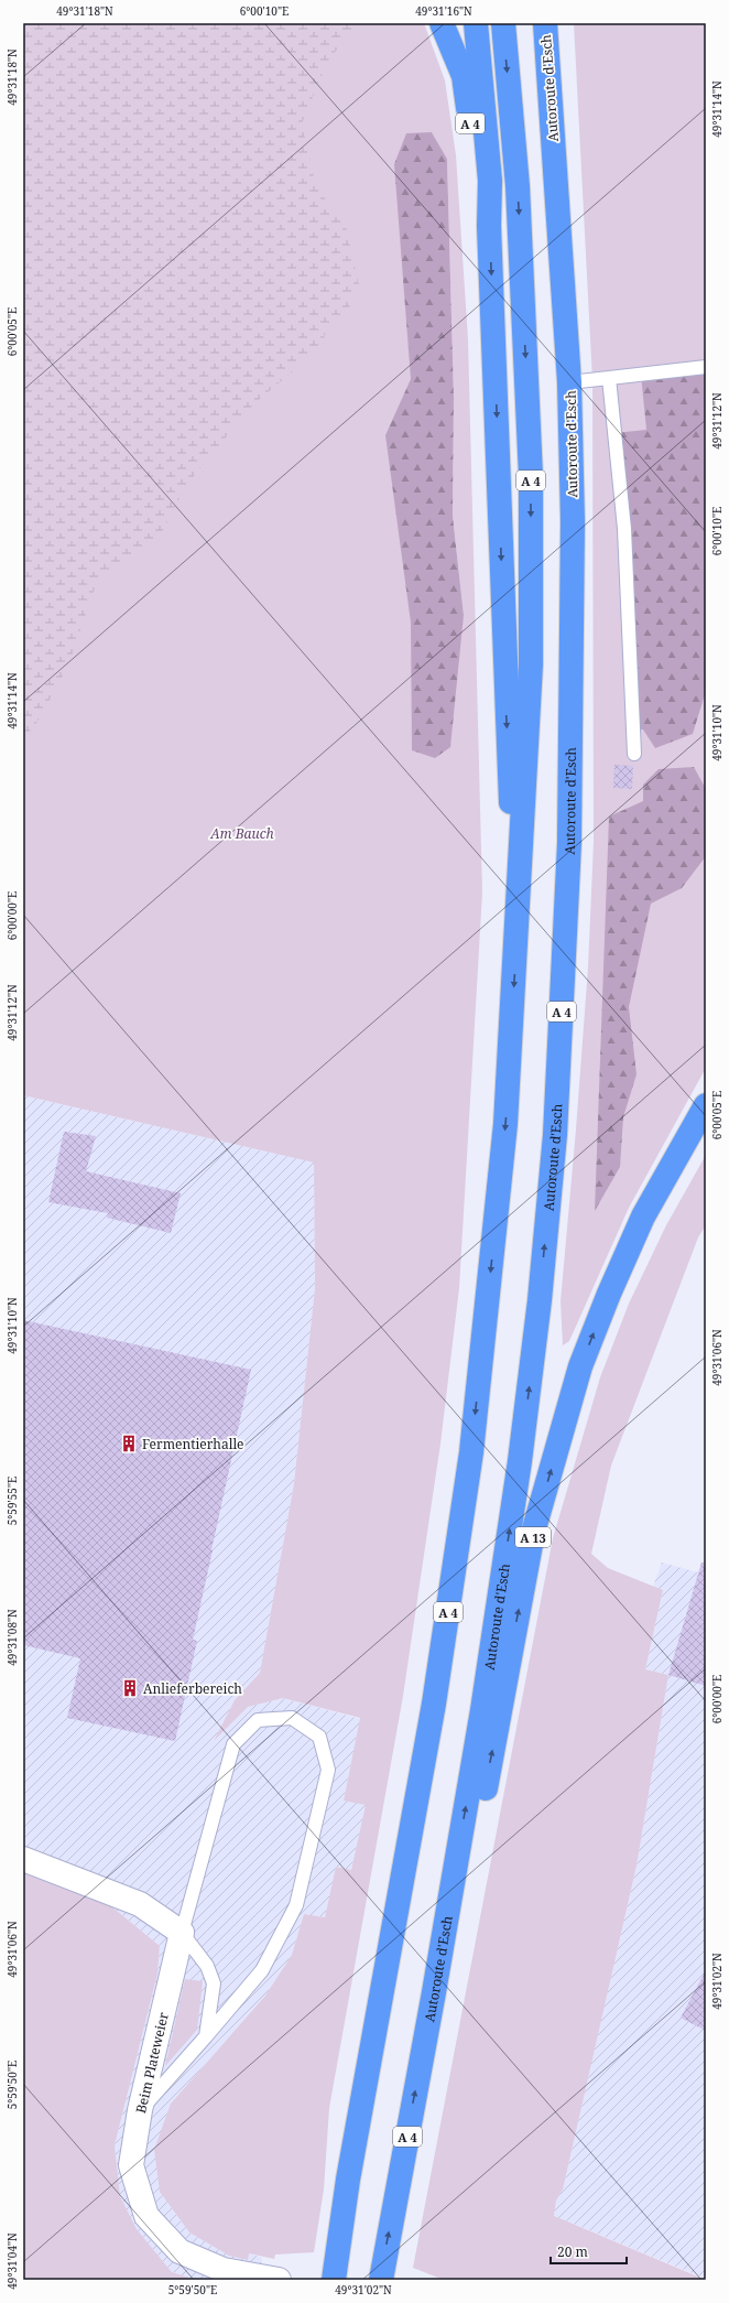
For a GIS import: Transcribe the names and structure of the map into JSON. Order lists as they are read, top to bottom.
{
  "streets": {
    "highway": ["Autoroute d'Esch", "A 4", "A 13"],
    "street": ["Beim Plateweier"]
  },
  "crossings": [
    ["Autoroute d'Esch", "A 13"]
  ],
  "parks": ["Am Bauch"],
  "places": {
    "building": ["Fermentierhalle", "Anlieferbereich"]
  },
  "scale_bar": "20 m",
  "coordinates": [
    "49°31'18\"N",
    "6°00'10\"E",
    "49°31'16\"N",
    "49°31'14\"N",
    "6°00'05\"E",
    "49°31'12\"N",
    "49°31'10\"N",
    "6°00'00\"E",
    "49°31'06\"N",
    "5°59'55\"E",
    "49°31'08\"N",
    "49°31'02\"N",
    "5°59'50\"E",
    "49°31'04\"N"
  ]
}
